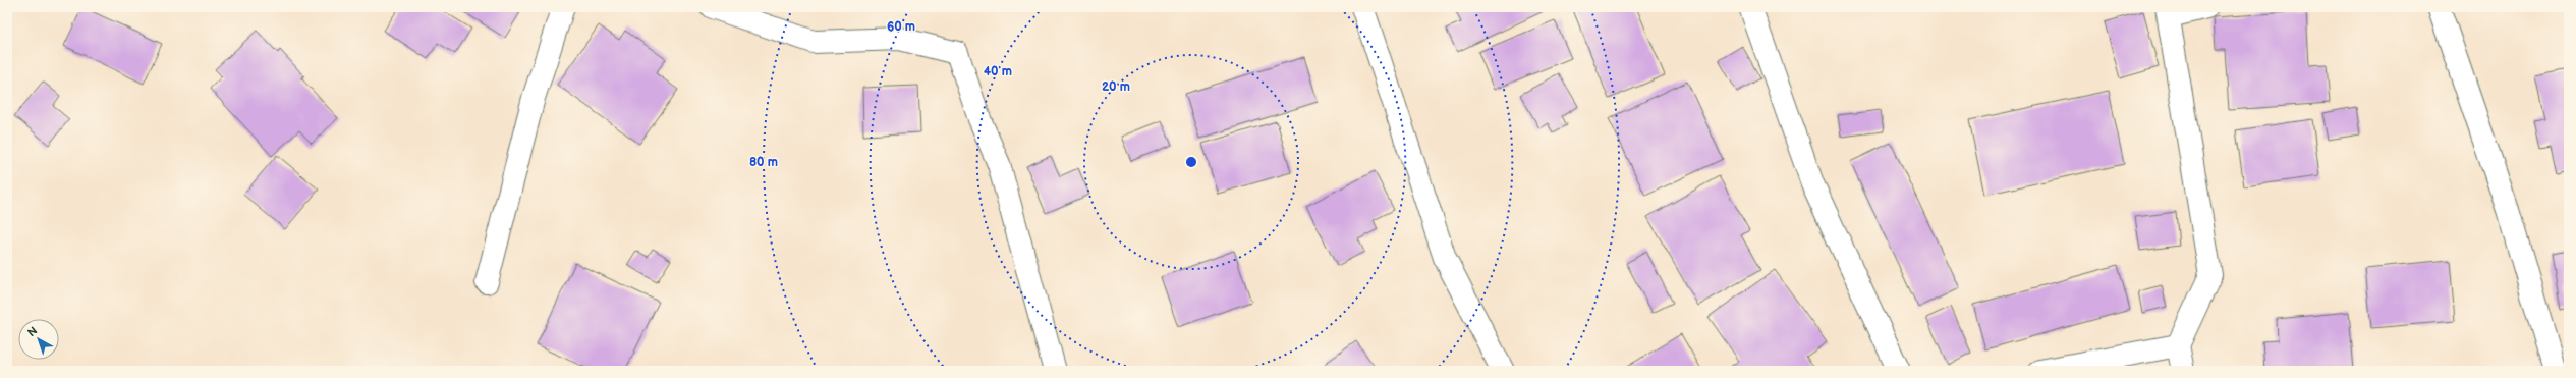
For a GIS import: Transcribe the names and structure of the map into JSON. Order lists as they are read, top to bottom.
{
  "north": "top left",
  "rings": [
    "60 m",
    "40 m",
    "20 m",
    "80 m"
  ]
}
